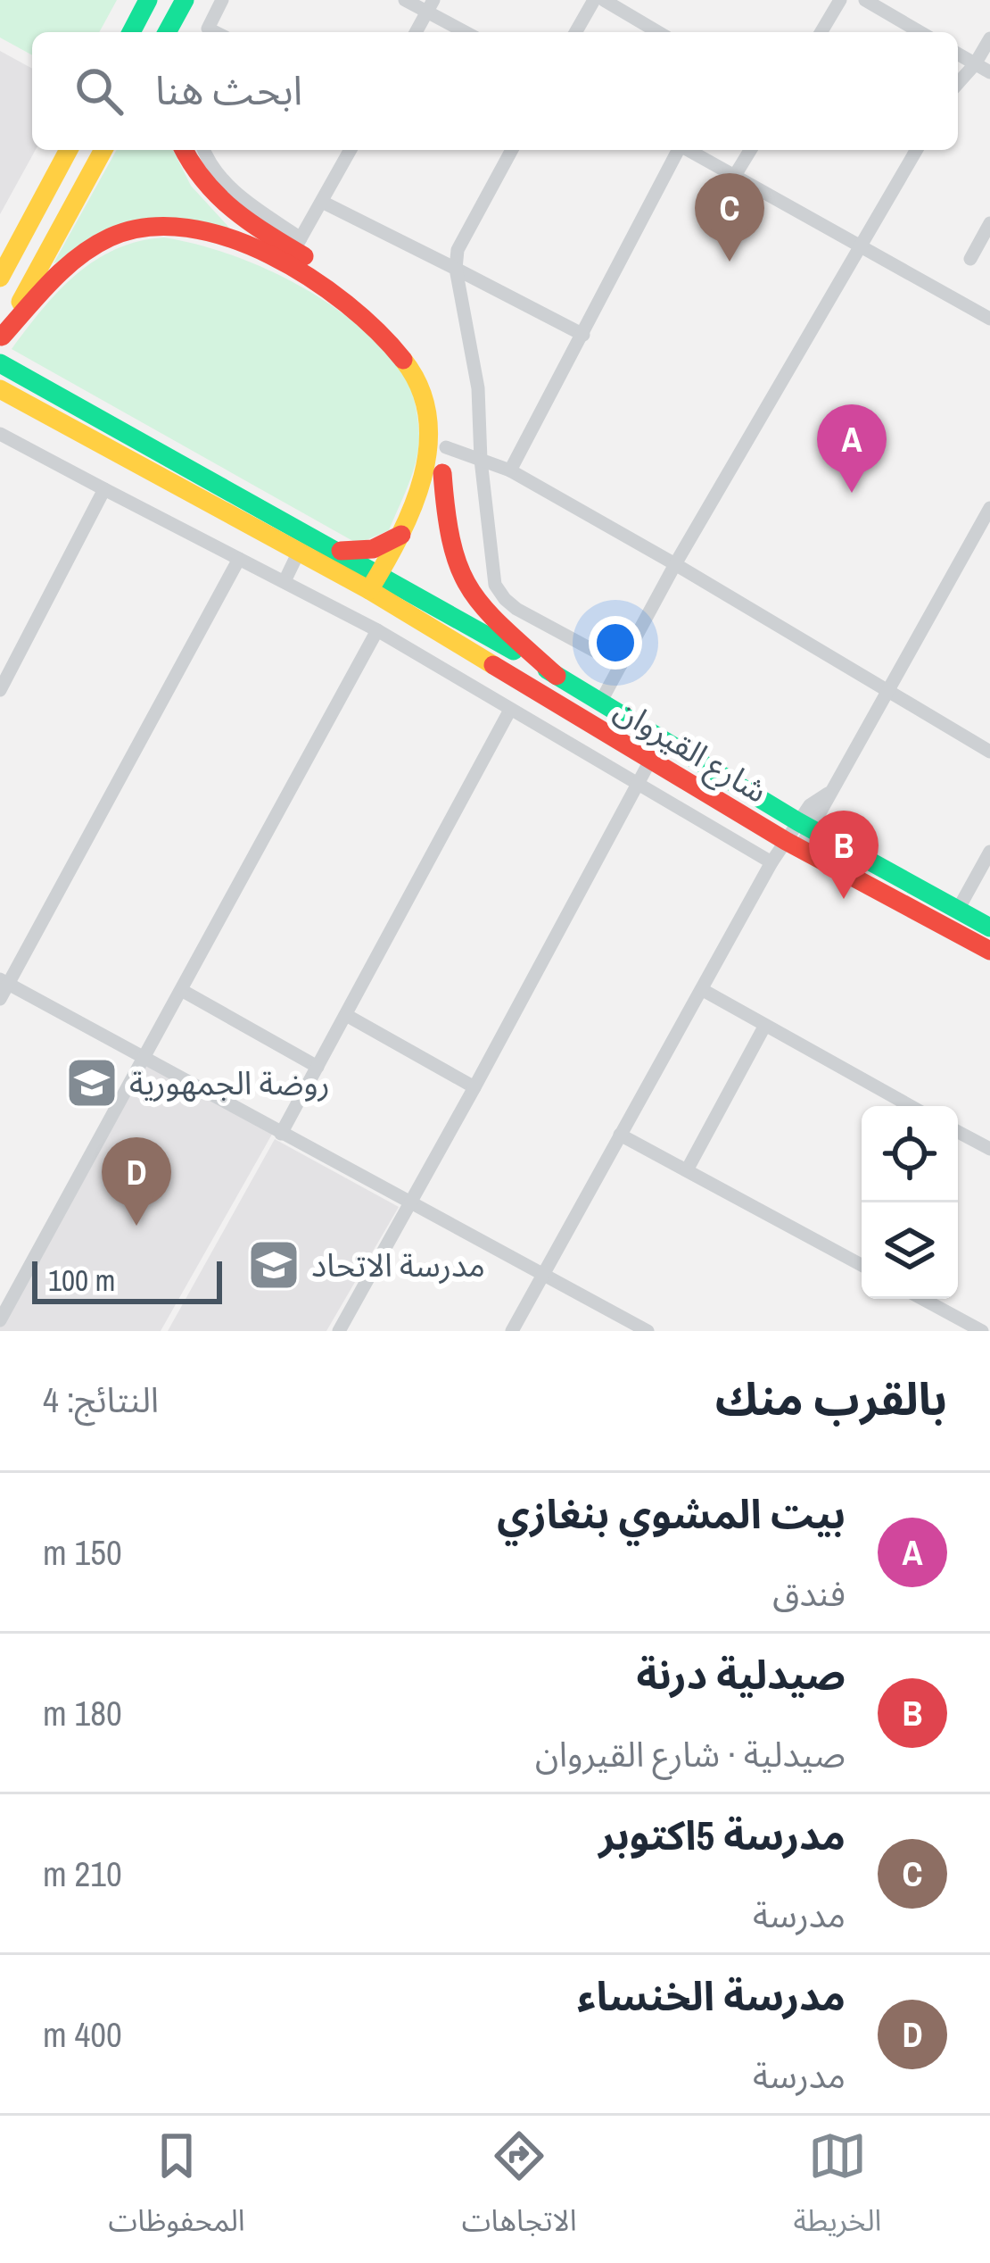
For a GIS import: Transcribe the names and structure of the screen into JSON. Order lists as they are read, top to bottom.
{
  "streets": {
    "main road": ["شارع القيروان"]
  },
  "places": {
    "school or university": ["روضة الجمهورية", "مدرسة الاتحاد"]
  },
  "scale_bar": "100 m",
  "page": {
    "search": "ابحث هنا",
    "pins": [
      "C",
      "A",
      "B",
      "D"
    ],
    "scale": "100 m",
    "heading": ["بالقرب منك", "النتائج: 4"],
    "list": [
      {
        "mark": "A",
        "name": "بيت المشوي بنغازي",
        "note": "فندق",
        "value": "150 m"
      },
      {
        "mark": "B",
        "name": "صيدلية درنة",
        "note": "صيدلية · شارع القيروان",
        "value": "180 m"
      },
      {
        "mark": "C",
        "name": "مدرسة 5اكتوبر",
        "note": "مدرسة",
        "value": "210 m"
      },
      {
        "mark": "D",
        "name": "مدرسة الخنساء",
        "note": "مدرسة",
        "value": "400 m"
      }
    ],
    "nav": ["الخريطة", "الاتجاهات", "المحفوظات"]
  }
}
